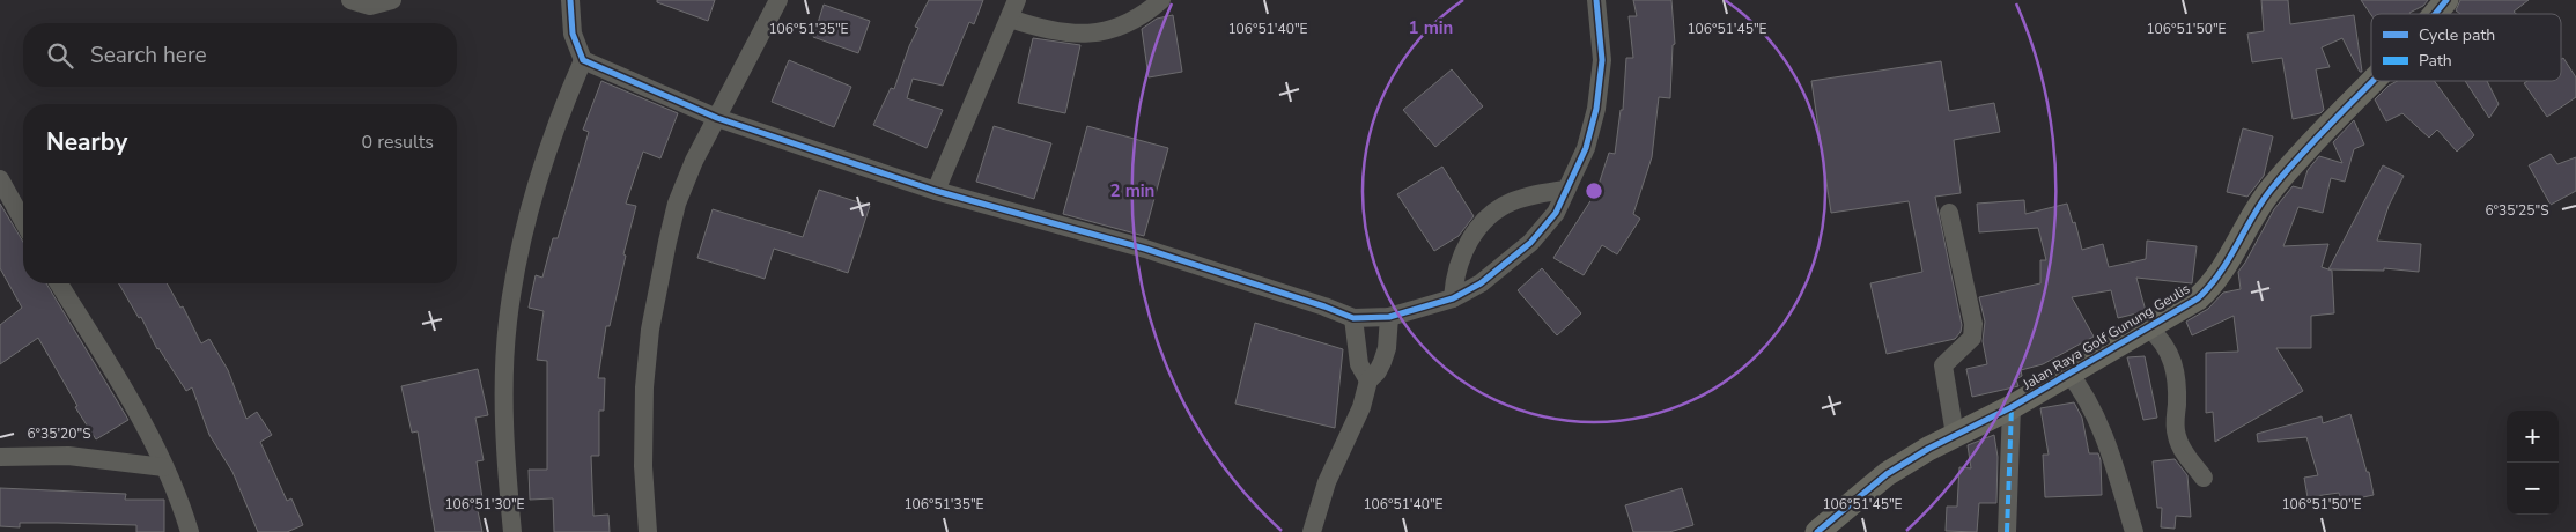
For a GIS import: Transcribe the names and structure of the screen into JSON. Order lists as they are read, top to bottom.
{
  "streets": {
    "main road": ["Jalan Raya Golf Gunung Geulis"]
  },
  "legend": ["Cycle path", "Path"],
  "page": {
    "search": "Search here",
    "heading": ["Nearby", "0 results"],
    "map_buttons": ["+", "−"]
  },
  "coordinates": [
    "106°51'45\"E",
    "106°51'35\"E",
    "106°51'40\"E",
    "106°51'50\"E",
    "6°35'25\"S",
    "6°35'20\"S",
    "106°51'30\"E"
  ],
  "rings": ["1 min", "2 min"]
}
